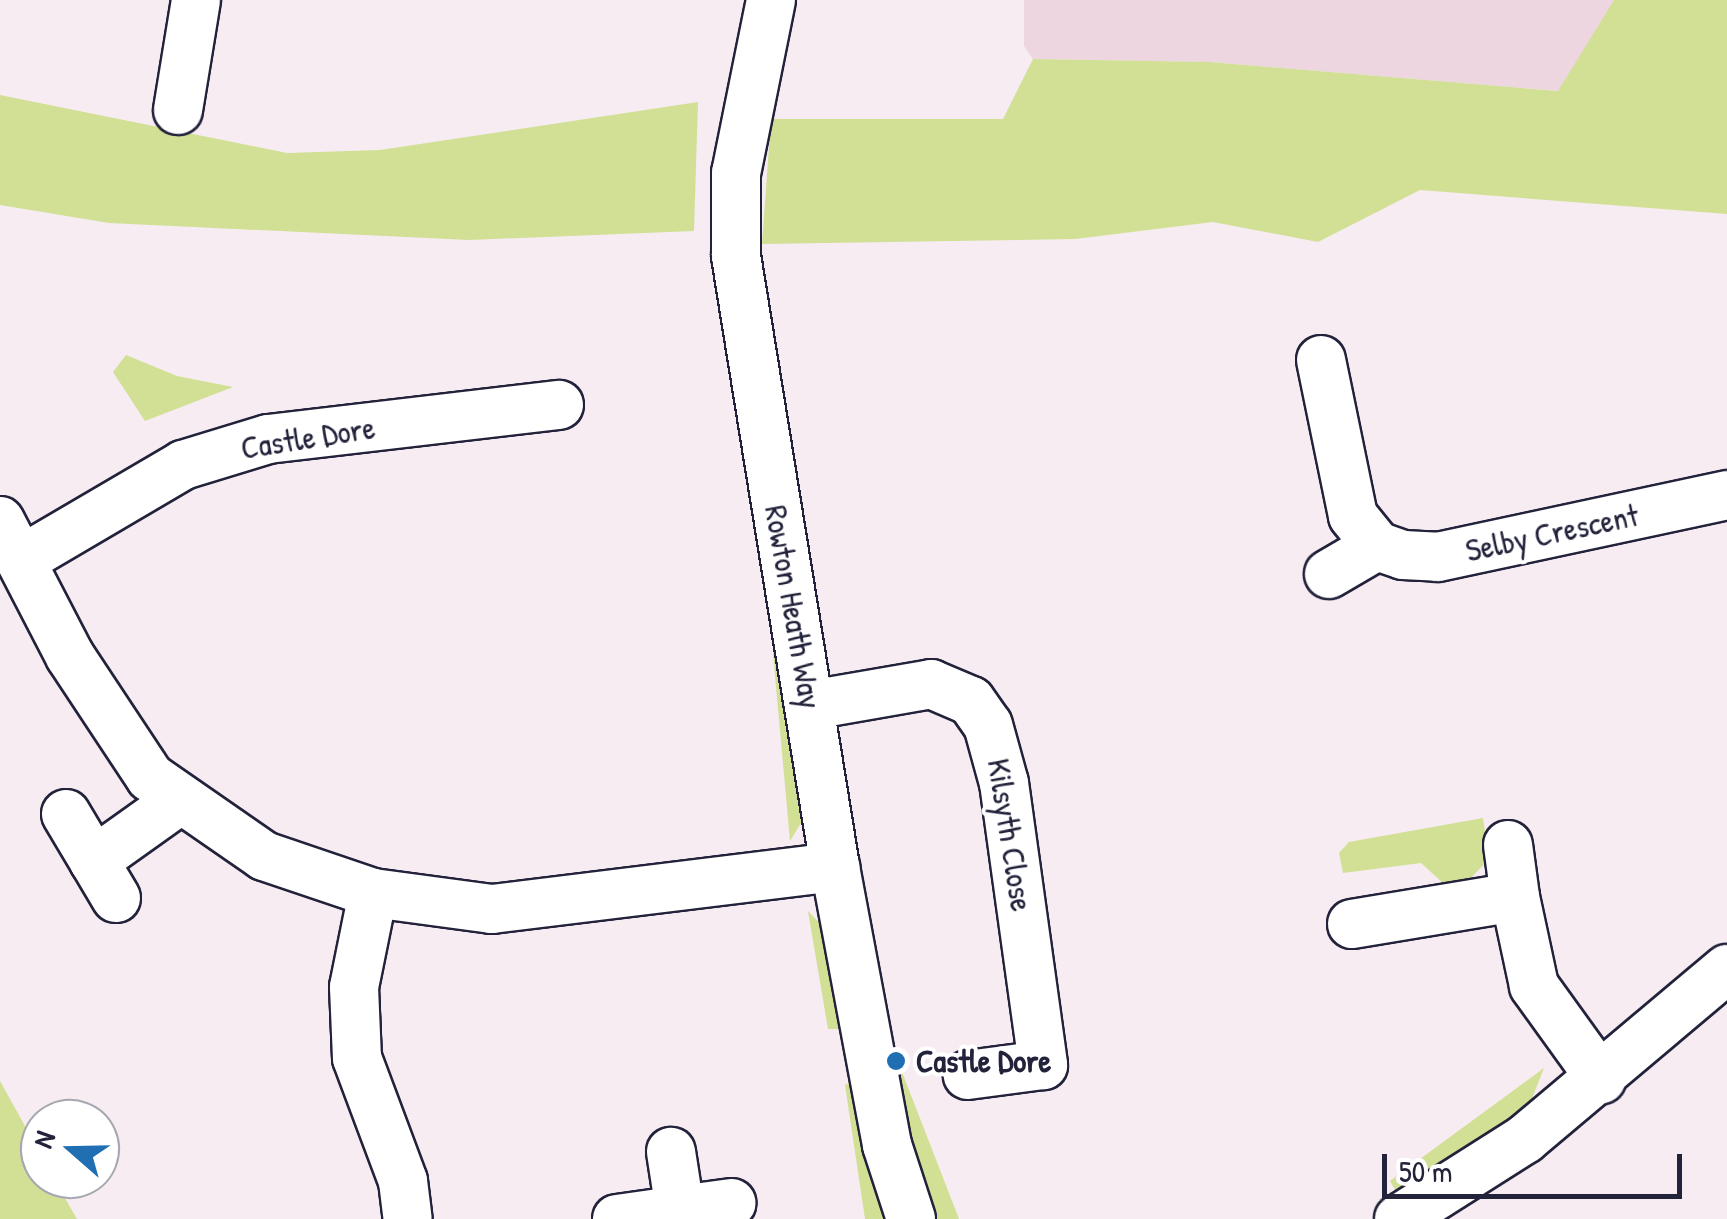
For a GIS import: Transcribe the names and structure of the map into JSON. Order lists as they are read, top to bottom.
{
  "streets": {
    "street": [
      "Castle Dore",
      "Selby Crescent",
      "Rowton Heath Way",
      "Kilsyth Close"
    ]
  },
  "crossings": [
    ["Castle Dore", "Rowton Heath Way"],
    ["Rowton Heath Way", "Kilsyth Close"]
  ],
  "places": ["Castle Dore"],
  "scale_bar": "50 m",
  "north": "left"
}
